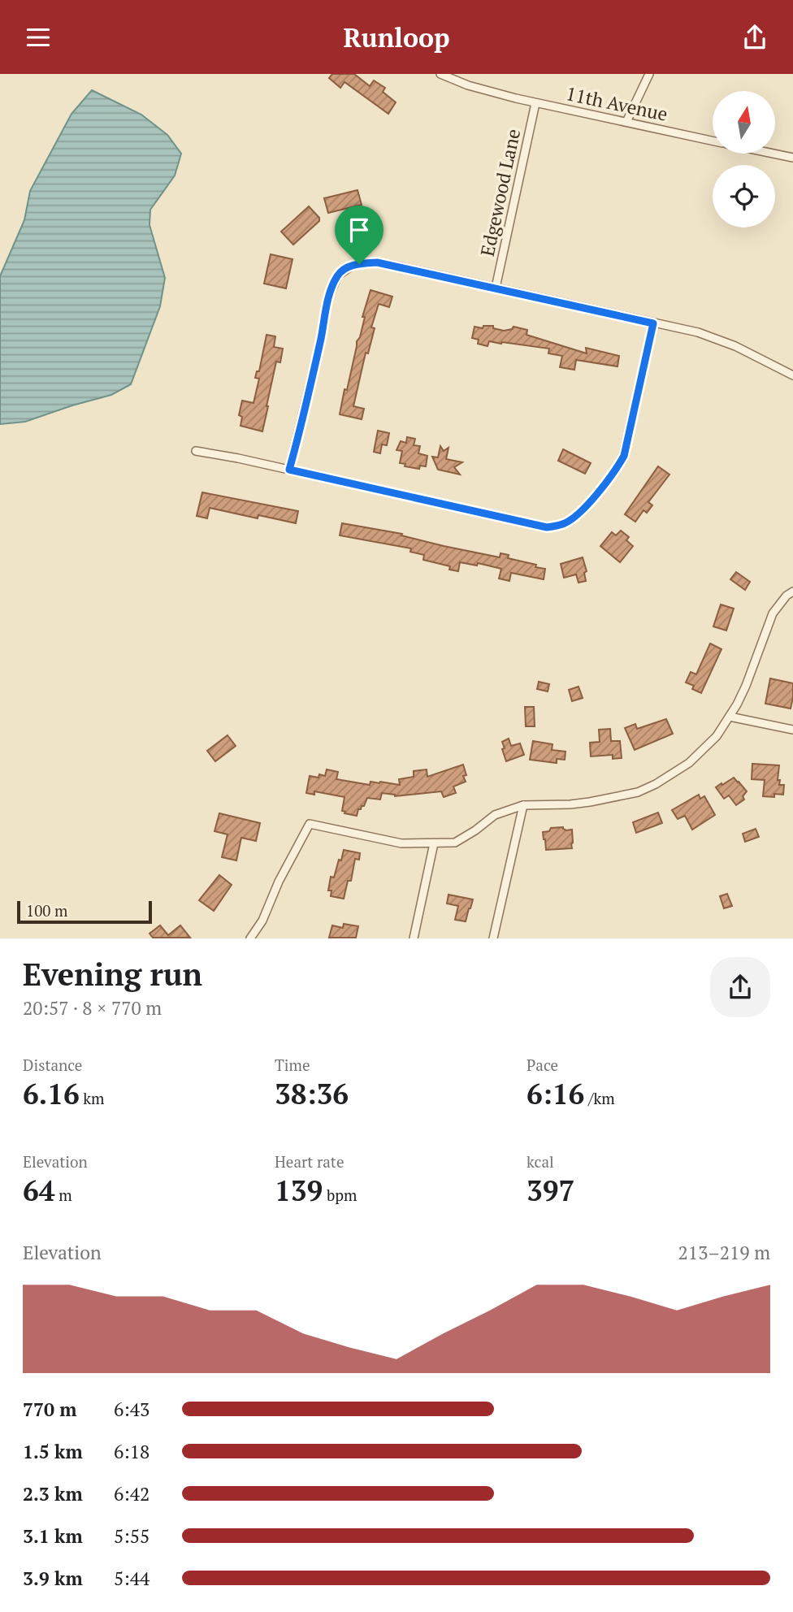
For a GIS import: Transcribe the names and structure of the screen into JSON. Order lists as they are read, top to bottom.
{
  "streets": {
    "street": ["11th Avenue", "Edgewood Lane"]
  },
  "crossings": [
    ["11th Avenue", "Edgewood Lane"]
  ],
  "scale_bar": "100 m",
  "north": "top",
  "page": {
    "header": "Runloop",
    "scale": "100 m",
    "heading": ["Evening run", "20:57 · 8 × 770 m"],
    "stats": [
      ["Distance", "6.16 km"],
      ["Time", "38:36"],
      ["Pace", "6:16 /km"],
      ["Elevation", "64 m"],
      ["Heart rate", "139 bpm"],
      ["kcal", "397"]
    ],
    "chart": ["Elevation", "213–219 m"],
    "list": [
      {
        "name": "770 m",
        "note": "6:43"
      },
      {
        "name": "1.5 km",
        "note": "6:18"
      },
      {
        "name": "2.3 km",
        "note": "6:42"
      },
      {
        "name": "3.1 km",
        "note": "5:55"
      },
      {
        "name": "3.9 km",
        "note": "5:44"
      }
    ]
  }
}
